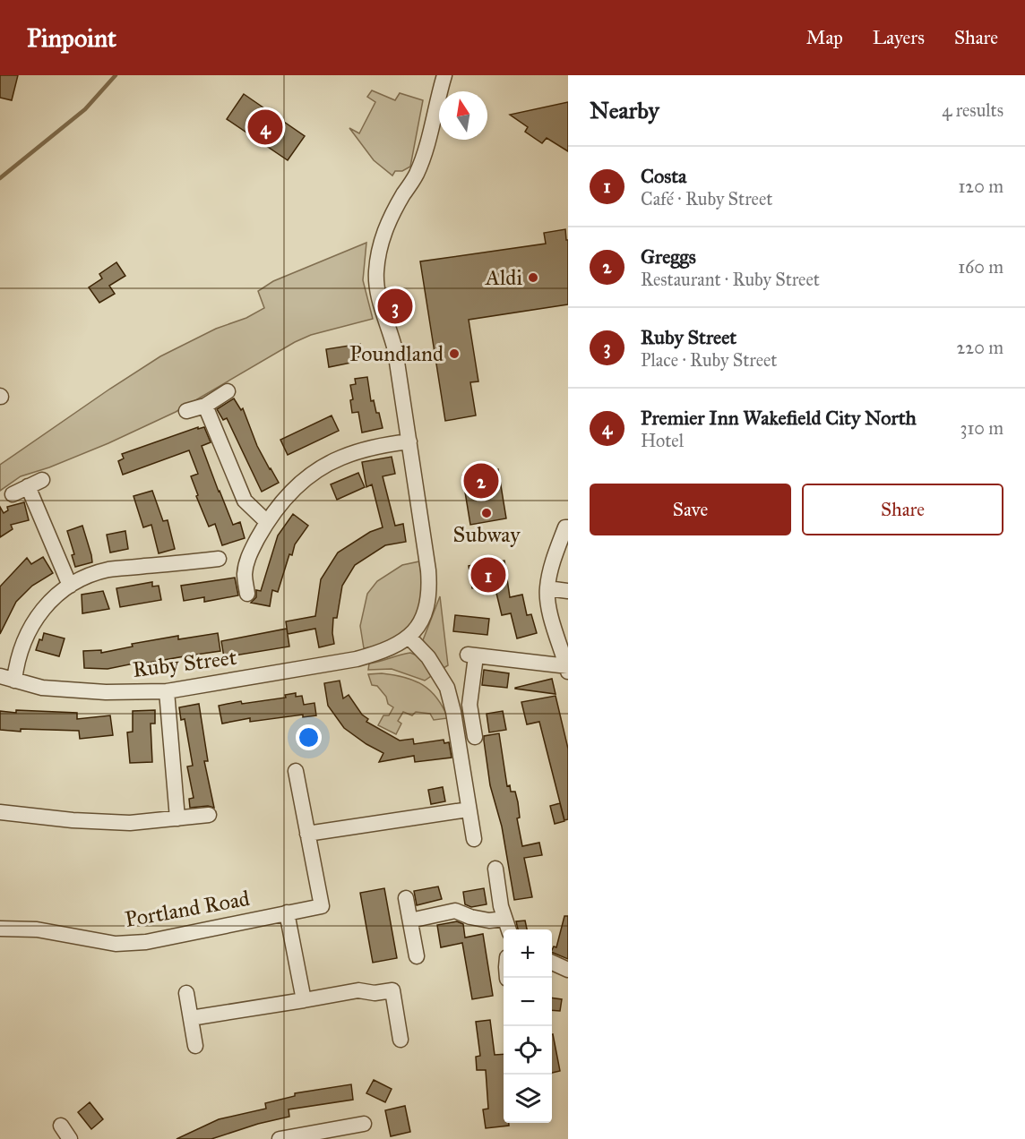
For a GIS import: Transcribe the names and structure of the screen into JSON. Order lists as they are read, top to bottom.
{
  "streets": {
    "street": ["Ruby Street", "Portland Road"]
  },
  "places": ["Aldi", "Poundland", "Subway"],
  "north": "top",
  "page": {
    "header": "Pinpoint",
    "nav": ["Map", "Layers", "Share"],
    "heading": ["Nearby", "4 results"],
    "pins": [
      "4",
      "3",
      "2",
      "1"
    ],
    "list": [
      {
        "mark": "1",
        "name": "Costa",
        "note": "Café · Ruby Street",
        "value": "120 m"
      },
      {
        "mark": "2",
        "name": "Greggs",
        "note": "Restaurant · Ruby Street",
        "value": "160 m"
      },
      {
        "mark": "3",
        "name": "Ruby Street",
        "note": "Place · Ruby Street",
        "value": "220 m"
      },
      {
        "mark": "4",
        "name": "Premier Inn Wakefield City North",
        "note": "Hotel",
        "value": "310 m"
      }
    ],
    "buttons": ["Save", "Share"],
    "map_buttons": ["+", "−"]
  }
}
